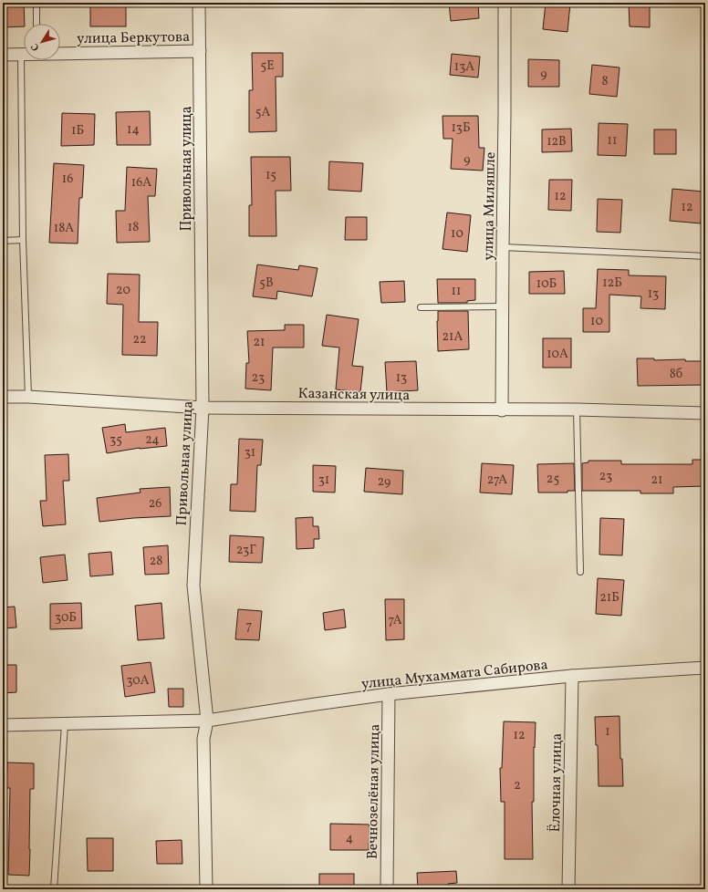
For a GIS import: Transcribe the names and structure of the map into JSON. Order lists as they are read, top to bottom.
{
  "streets": {
    "street": [
      "улица Беркутова",
      "Привольная улица",
      "улица Миляшле",
      "Казанская улица",
      "улица Мухаммата Сабирова",
      "Ёлочная улица",
      "Вечнозелёная улица"
    ]
  },
  "crossings": [
    ["улица Беркутова", "Привольная улица"],
    ["Привольная улица", "Казанская улица"],
    ["Привольная улица", "улица Мухаммата Сабирова"],
    ["улица Миляшле", "Казанская улица"],
    ["улица Мухаммата Сабирова", "Ёлочная улица"],
    ["улица Мухаммата Сабирова", "Вечнозелёная улица"]
  ],
  "house_numbers": [
    "5Е",
    "13А",
    "9",
    "8",
    "5А",
    "13Б",
    "14",
    "1Б",
    "11",
    "12В",
    "9",
    "15",
    "16",
    "16А",
    "12",
    "12",
    "18",
    "18А",
    "10",
    "5В",
    "12Б",
    "10Б",
    "20",
    "11",
    "13",
    "10",
    "21А",
    "22",
    "21",
    "10А",
    "8б",
    "23",
    "13",
    "35",
    "24",
    "31",
    "23",
    "25",
    "31",
    "27А",
    "21",
    "29",
    "26",
    "23Г",
    "28",
    "21Б",
    "30Б",
    "7А",
    "7",
    "30А",
    "1",
    "12",
    "2",
    "4"
  ],
  "north": "bottom left"
}
